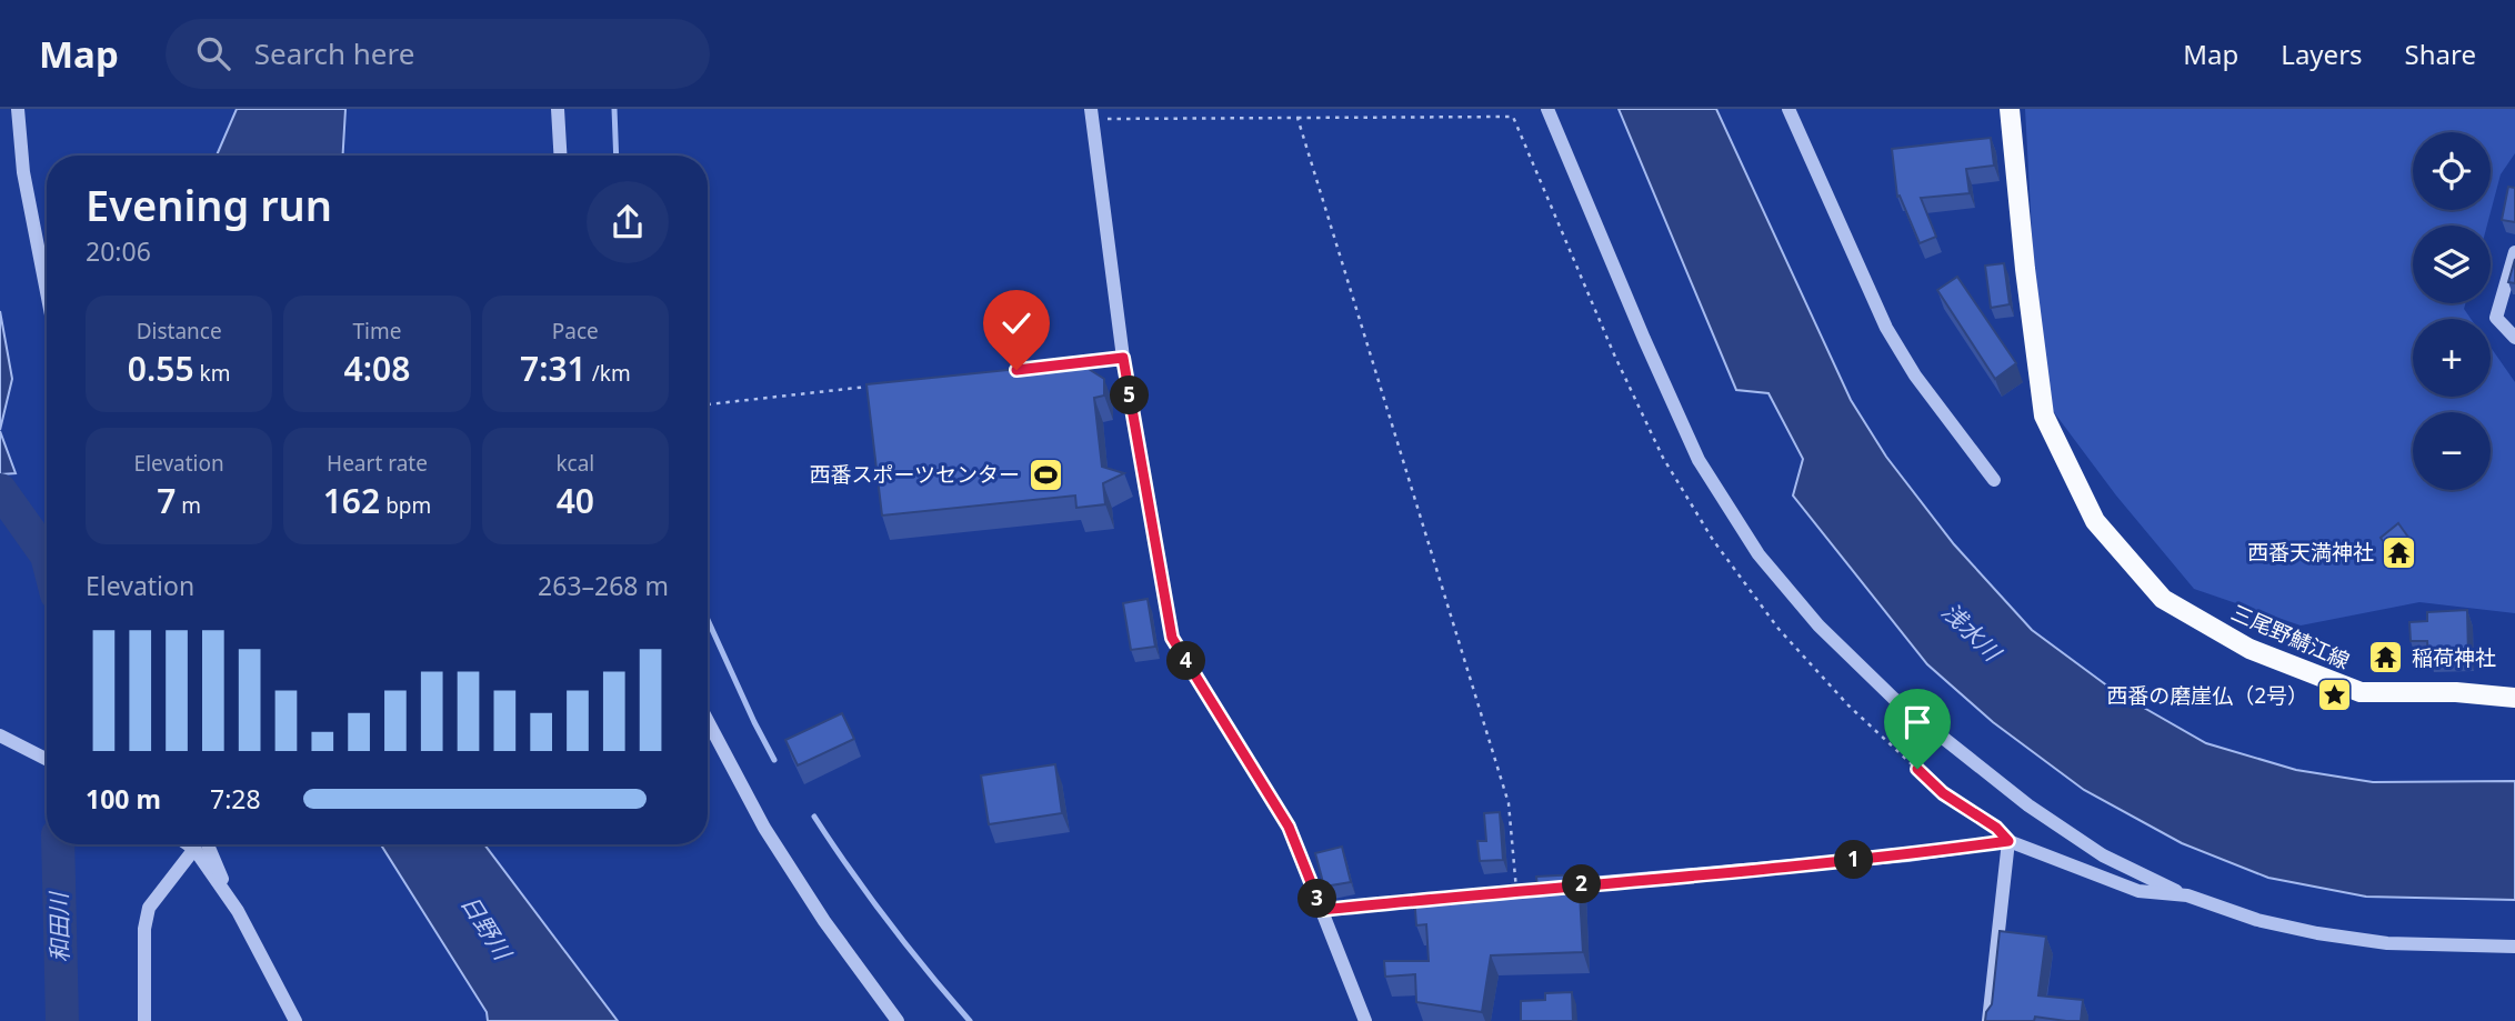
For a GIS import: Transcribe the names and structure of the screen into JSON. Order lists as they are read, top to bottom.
{
  "streets": {
    "main road": ["三尾野鯖江線"]
  },
  "water": ["浅水川", "和田川", "日野川"],
  "places": {
    "sports": ["西番スポーツセンター"],
    "temple": ["西番天満神社", "稲荷神社"],
    "place": ["西番の磨崖仏（2号）"]
  },
  "page": {
    "header": "Map",
    "search": "Search here",
    "nav": ["Map", "Layers", "Share"],
    "map_buttons": ["+", "−"],
    "heading": ["Evening run", "20:06"],
    "stats": [
      ["Distance", "0.55 km"],
      ["Time", "4:08"],
      ["Pace", "7:31 /km"],
      ["Elevation", "7 m"],
      ["Heart rate", "162 bpm"],
      ["kcal", "40"]
    ],
    "pins": [
      "5",
      "4",
      "1",
      "2",
      "3"
    ],
    "chart": ["Elevation", "263–268 m"],
    "list": [
      {
        "name": "100 m",
        "note": "7:28"
      }
    ]
  }
}
